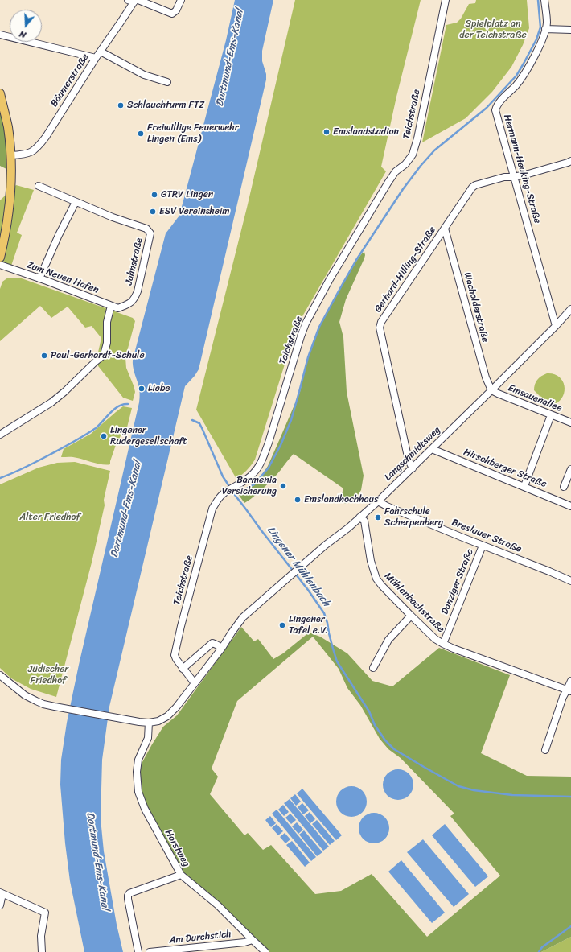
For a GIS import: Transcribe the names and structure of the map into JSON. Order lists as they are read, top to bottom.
{
  "streets": {
    "street": [
      "Bäumerstraße",
      "Teichstraße",
      "Hermann-Heuking-Straße",
      "Jahnstraße",
      "Gerhard-Hilling-Straße",
      "Zum Neuen Hafen",
      "Wacholderstraße",
      "Emsauenallee",
      "Langschmidtsweg",
      "Hirschberger Straße",
      "Breslauer Straße",
      "Danziger Straße",
      "Mühlenbachstraße",
      "Horstweg",
      "Am Durchstich"
    ]
  },
  "crossings": [
    ["Teichstraße", "Langschmidtsweg"],
    ["Hermann-Heuking-Straße", "Gerhard-Hilling-Straße"],
    ["Hermann-Heuking-Straße", "Langschmidtsweg"],
    ["Jahnstraße", "Zum Neuen Hafen"],
    ["Gerhard-Hilling-Straße", "Wacholderstraße"],
    ["Gerhard-Hilling-Straße", "Langschmidtsweg"],
    ["Wacholderstraße", "Emsauenallee"],
    ["Wacholderstraße", "Langschmidtsweg"],
    ["Emsauenallee", "Langschmidtsweg"],
    ["Langschmidtsweg", "Hirschberger Straße"],
    ["Langschmidtsweg", "Breslauer Straße"],
    ["Langschmidtsweg", "Mühlenbachstraße"],
    ["Langschmidtsweg", "Horstweg"],
    ["Breslauer Straße", "Danziger Straße"],
    ["Danziger Straße", "Mühlenbachstraße"],
    ["Horstweg", "Am Durchstich"]
  ],
  "water": ["Dortmund-Ems-Kanal", "Lingener Mühlenbach"],
  "parks": ["Spielplatz an der Teichstraße", "Alter Friedhof", "Jüdischer Friedhof"],
  "places": [
    "Schlauchturm FTZ",
    "Emslandstadion",
    "Freiwillige Feuerwehr Lingen (Ems)",
    "GTRV Lingen",
    "ESV Vereinsheim",
    "Paul-Gerhardt-Schule",
    "Liebe",
    "Lingener Rudergesellschaft",
    "Barmenia Versicherung",
    "Emslandhochhaus",
    "Fahrschule Scherpenberg",
    "Lingener Tafel e.V."
  ],
  "north": "bottom"
}
